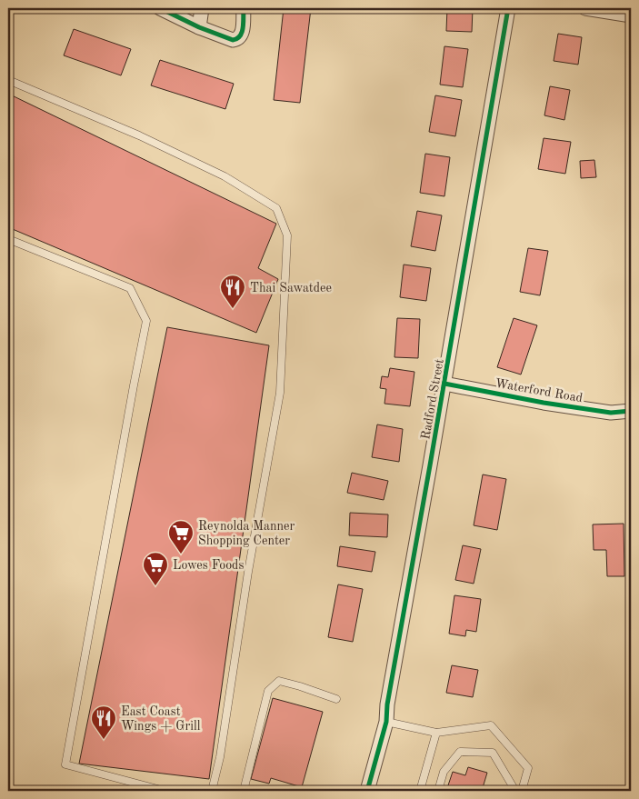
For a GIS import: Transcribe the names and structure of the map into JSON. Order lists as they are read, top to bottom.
{
  "streets": {
    "street": ["Waterford Road", "Radford Street"]
  },
  "crossings": [
    ["Waterford Road", "Radford Street"]
  ],
  "places": {
    "restaurant": ["Thai Sawatdee", "East Coast Wings + Grill"],
    "supermarket": ["Reynolda Manner Shopping Center", "Lowes Foods"]
  }
}
